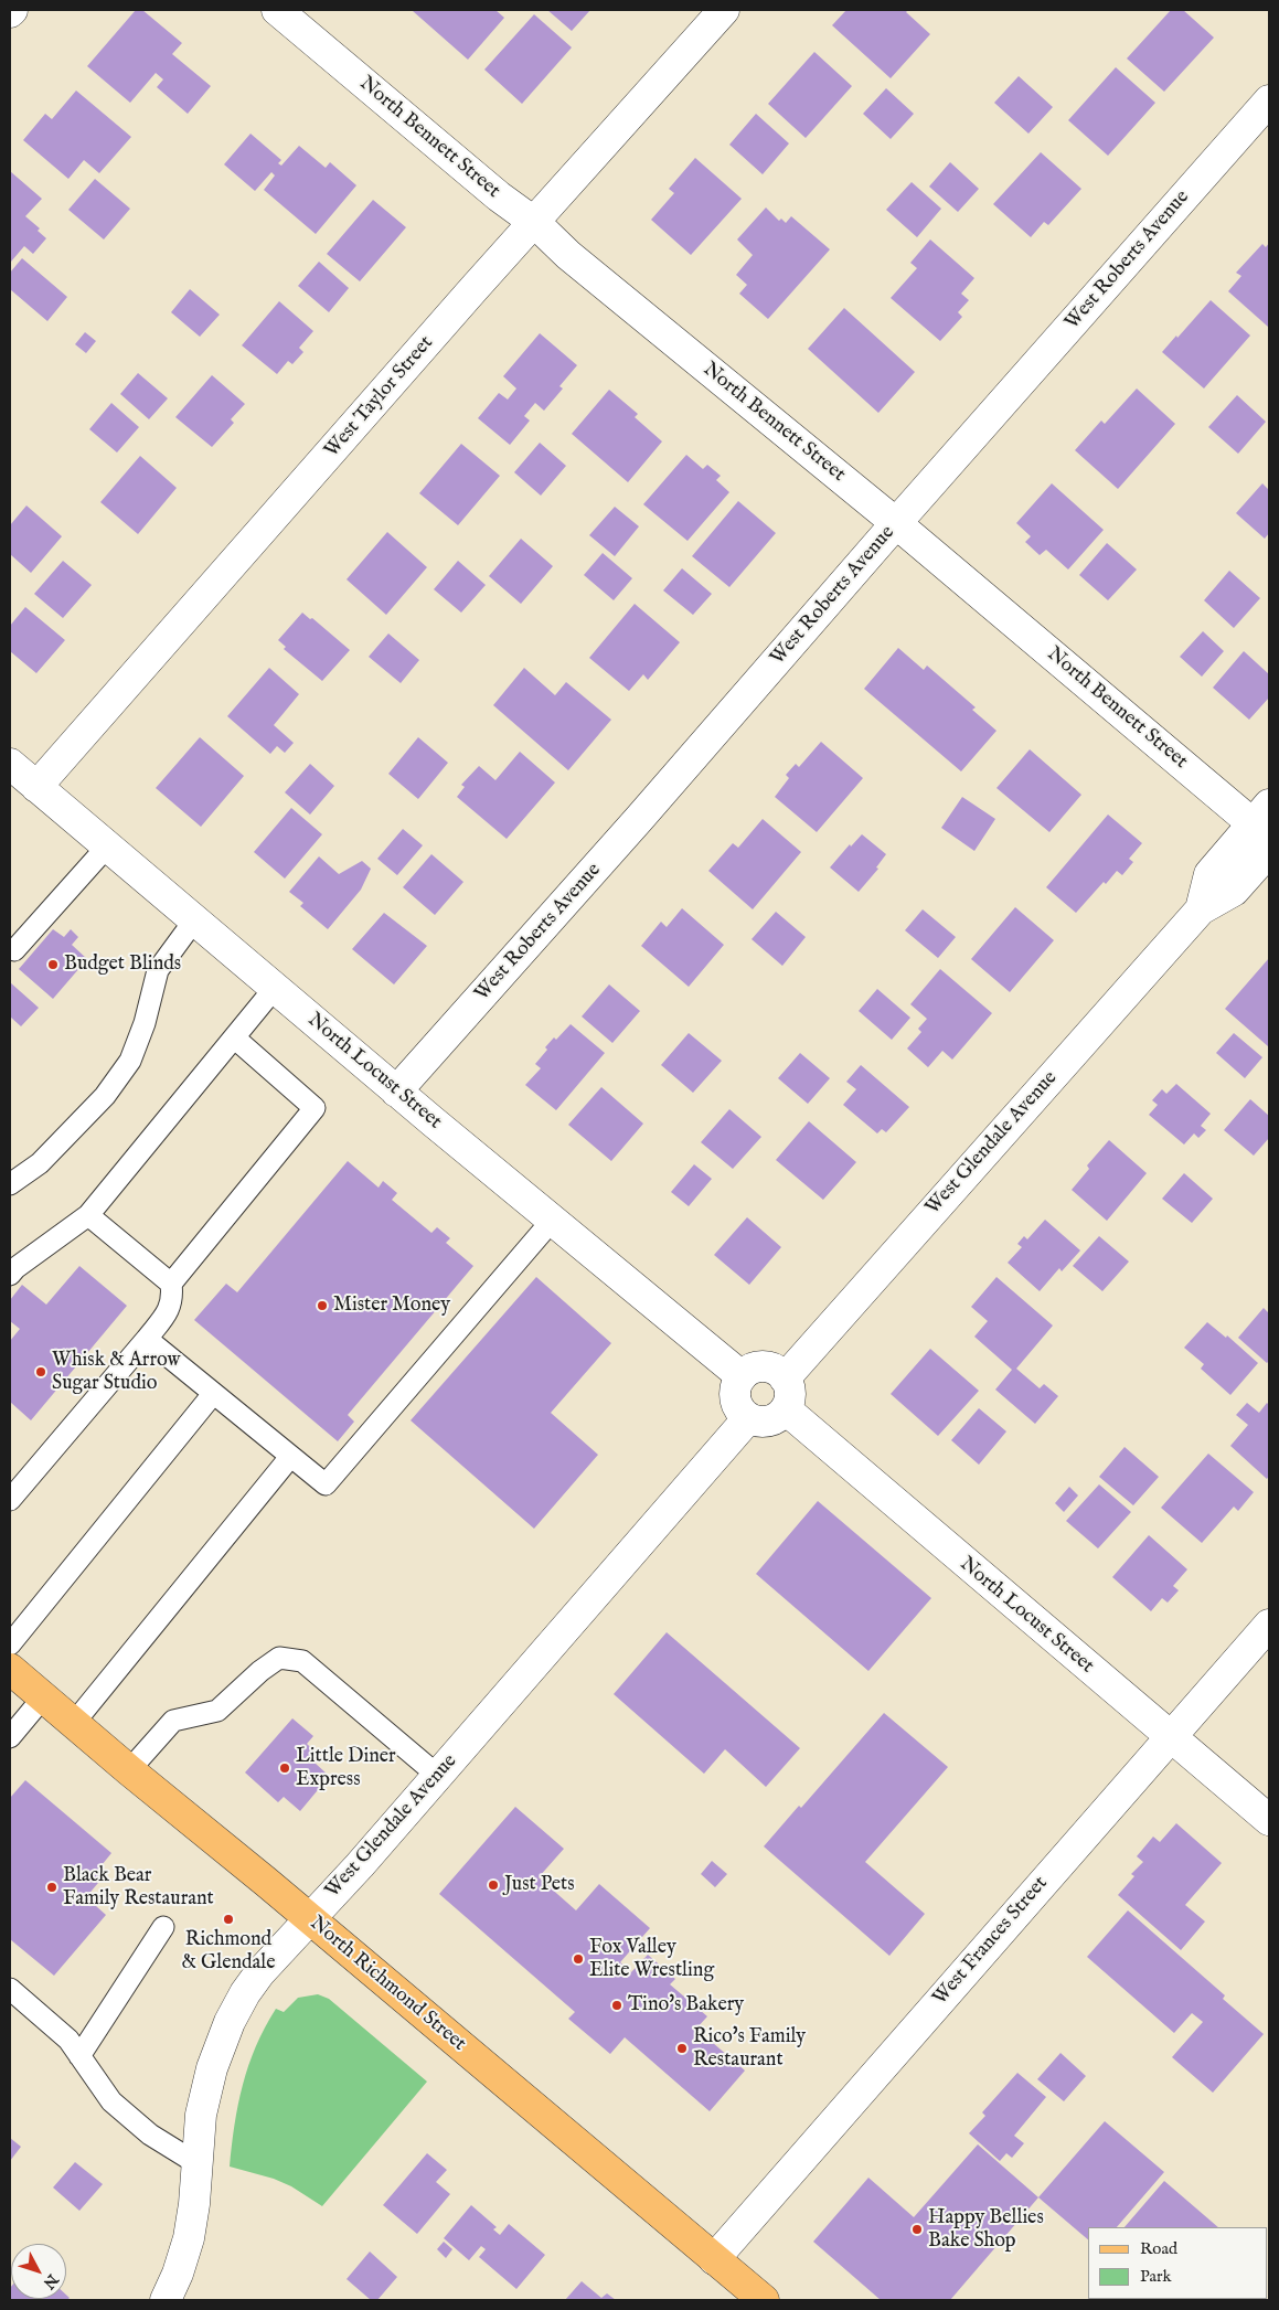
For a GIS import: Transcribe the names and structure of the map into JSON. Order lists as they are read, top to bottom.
{
  "streets": {
    "main road": ["North Richmond Street"],
    "street": [
      "North Bennett Street",
      "West Roberts Avenue",
      "West Taylor Street",
      "North Locust Street",
      "West Glendale Avenue",
      "West Frances Street"
    ]
  },
  "crossings": [
    ["North Bennett Street", "West Roberts Avenue"],
    ["North Bennett Street", "West Taylor Street"],
    ["North Bennett Street", "West Glendale Avenue"],
    ["West Roberts Avenue", "North Locust Street"],
    ["West Taylor Street", "North Locust Street"],
    ["North Locust Street", "West Glendale Avenue"],
    ["North Locust Street", "West Frances Street"],
    ["West Glendale Avenue", "North Richmond Street"],
    ["West Frances Street", "North Richmond Street"]
  ],
  "places": [
    "Budget Blinds",
    "Mister Money",
    "Whisk & Arrow Sugar Studio",
    "Little Diner Express",
    "Just Pets",
    "Black Bear Family Restaurant",
    "Richmond & Glendale",
    "Fox Valley Elite Wrestling",
    "Tino's Bakery",
    "Rico's Family Restaurant",
    "Happy Bellies Bake Shop"
  ],
  "legend": ["Road", "Park"],
  "north": "bottom right"
}
